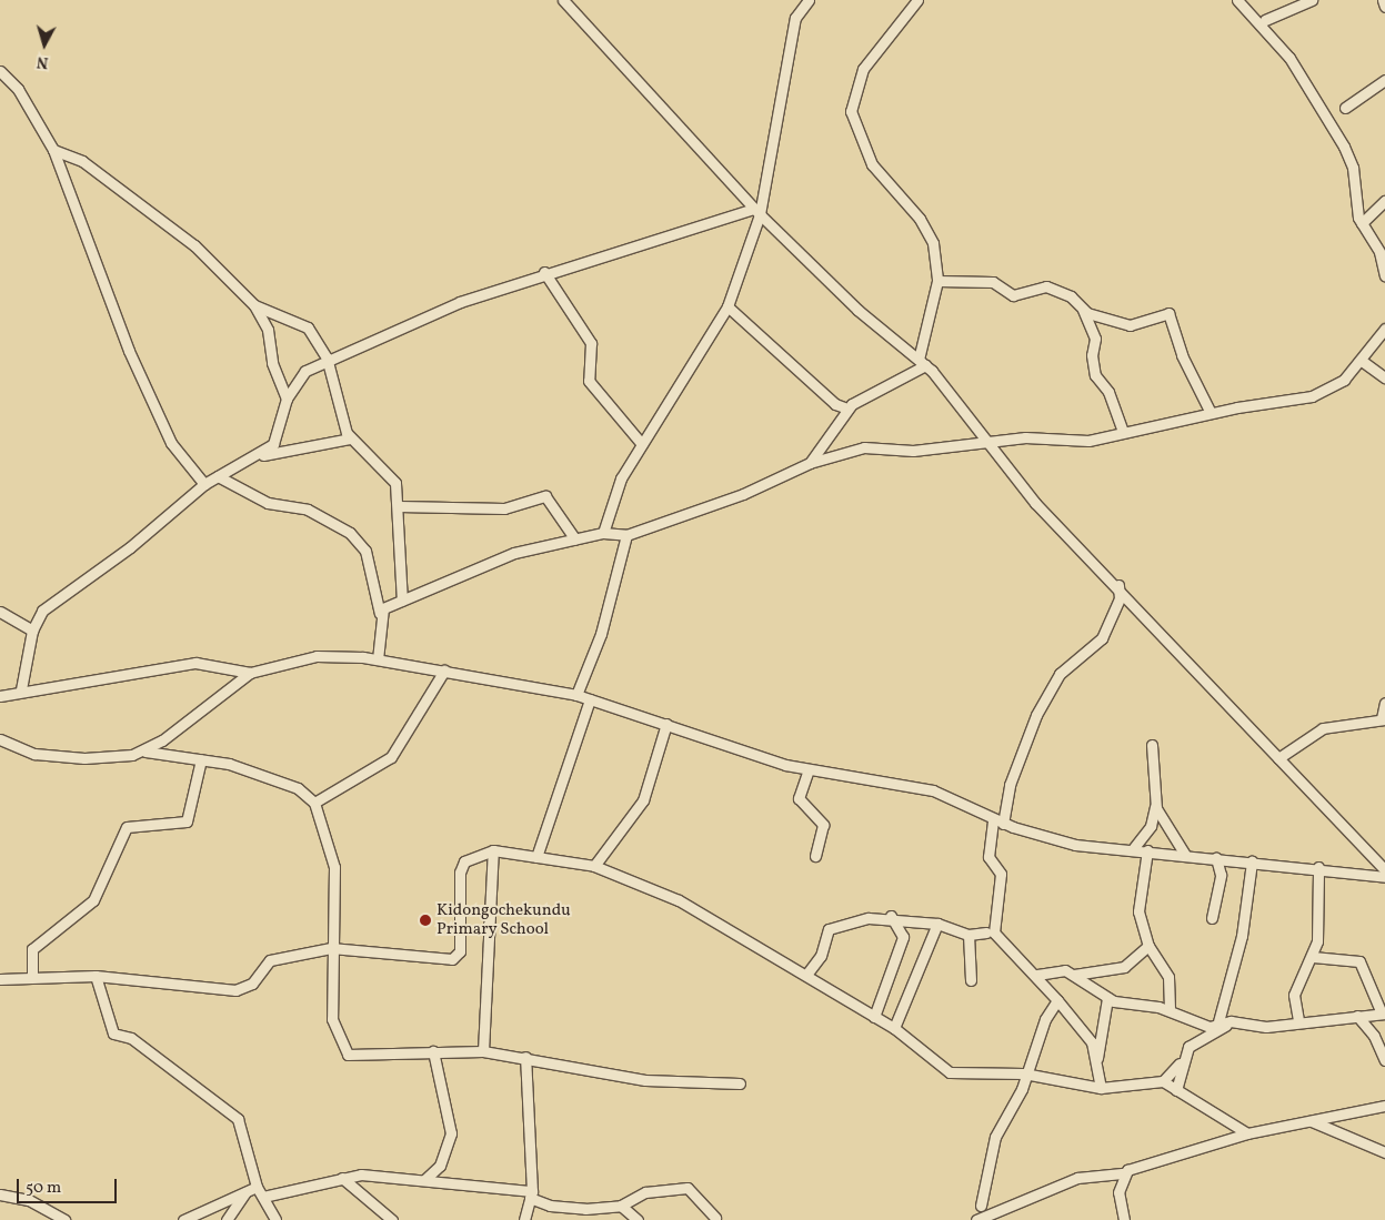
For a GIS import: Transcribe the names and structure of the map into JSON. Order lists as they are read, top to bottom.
{
  "places": ["Kidongochekundu Primary School"],
  "scale_bar": "50 m",
  "north": "bottom"
}
